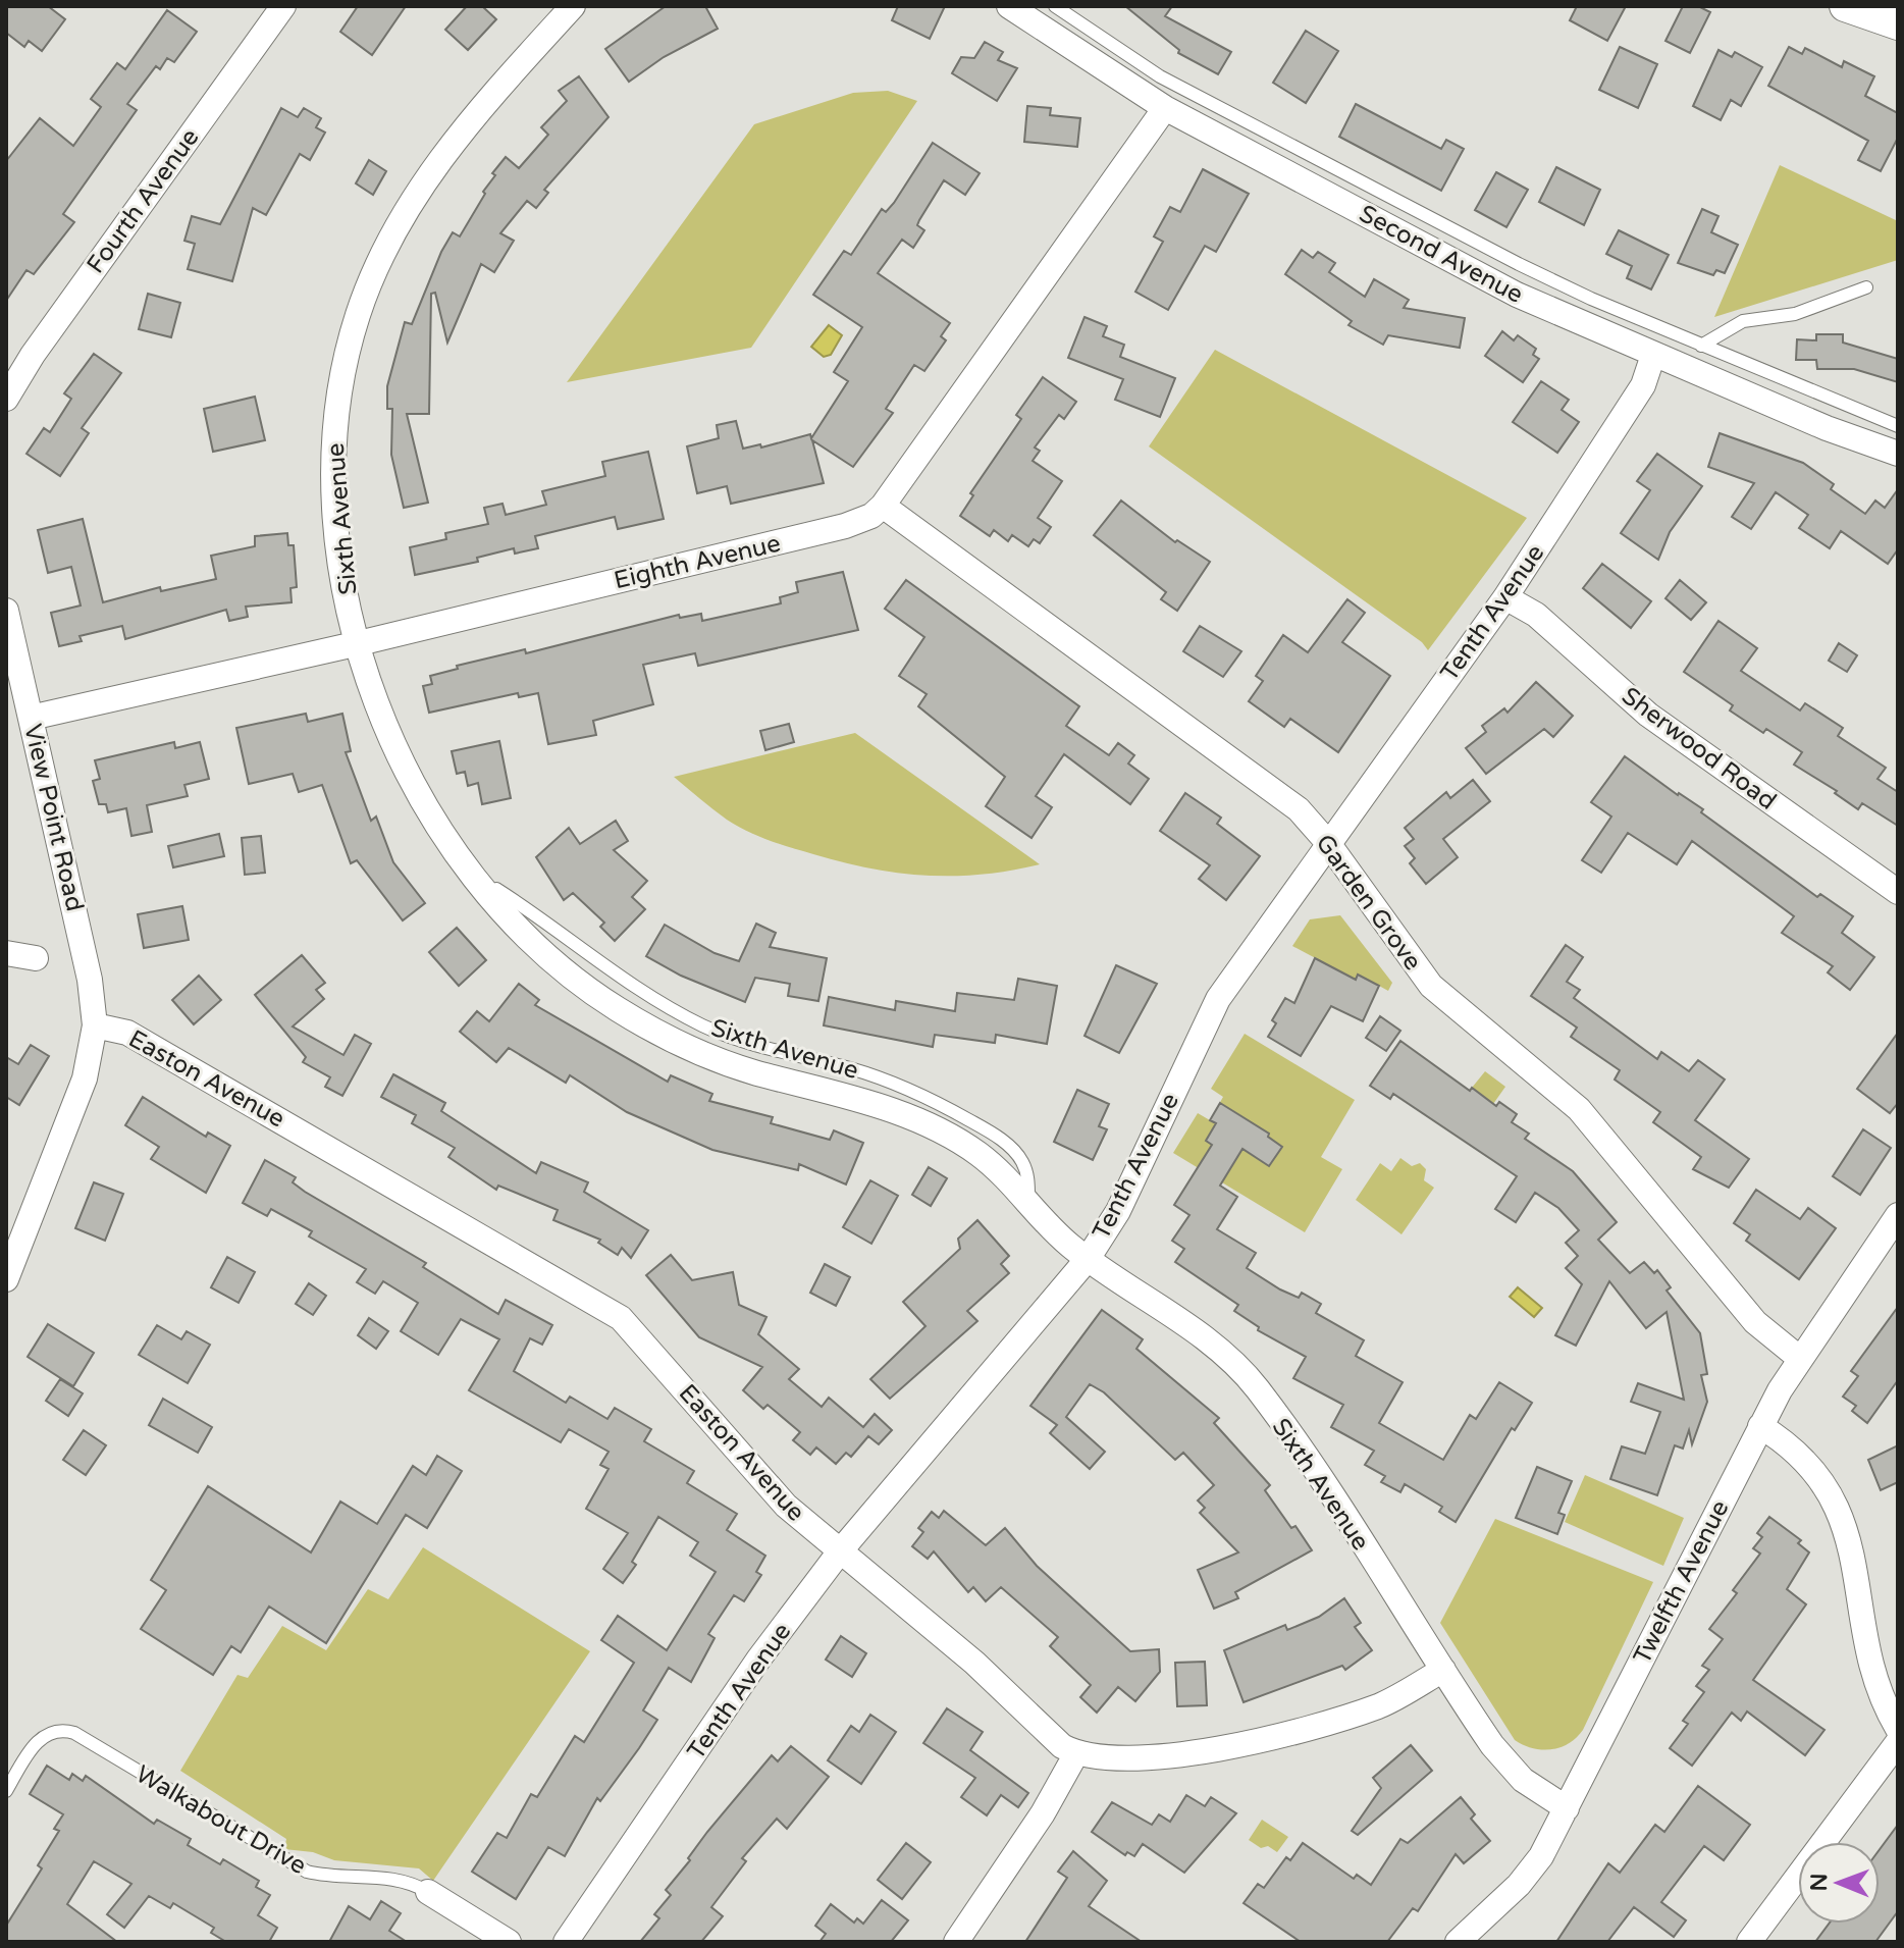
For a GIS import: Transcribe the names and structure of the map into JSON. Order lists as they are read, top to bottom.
{
  "streets": {
    "street": [
      "Fourth Avenue",
      "Second Avenue",
      "Sixth Avenue",
      "Eighth Avenue",
      "Tenth Avenue",
      "Sherwood Road",
      "View Point Road",
      "Garden Grove",
      "Easton Avenue",
      "Twelfth Avenue",
      "Walkabout Drive"
    ]
  },
  "crossings": [
    ["Second Avenue", "Eighth Avenue"],
    ["Second Avenue", "Tenth Avenue"],
    ["Sixth Avenue", "Eighth Avenue"],
    ["Sixth Avenue", "Tenth Avenue"],
    ["Sixth Avenue", "Twelfth Avenue"],
    ["Eighth Avenue", "View Point Road"],
    ["Eighth Avenue", "Garden Grove"],
    ["Tenth Avenue", "Sherwood Road"],
    ["Tenth Avenue", "Garden Grove"],
    ["Tenth Avenue", "Easton Avenue"],
    ["View Point Road", "Easton Avenue"],
    ["Garden Grove", "Twelfth Avenue"]
  ],
  "north": "left"
}
